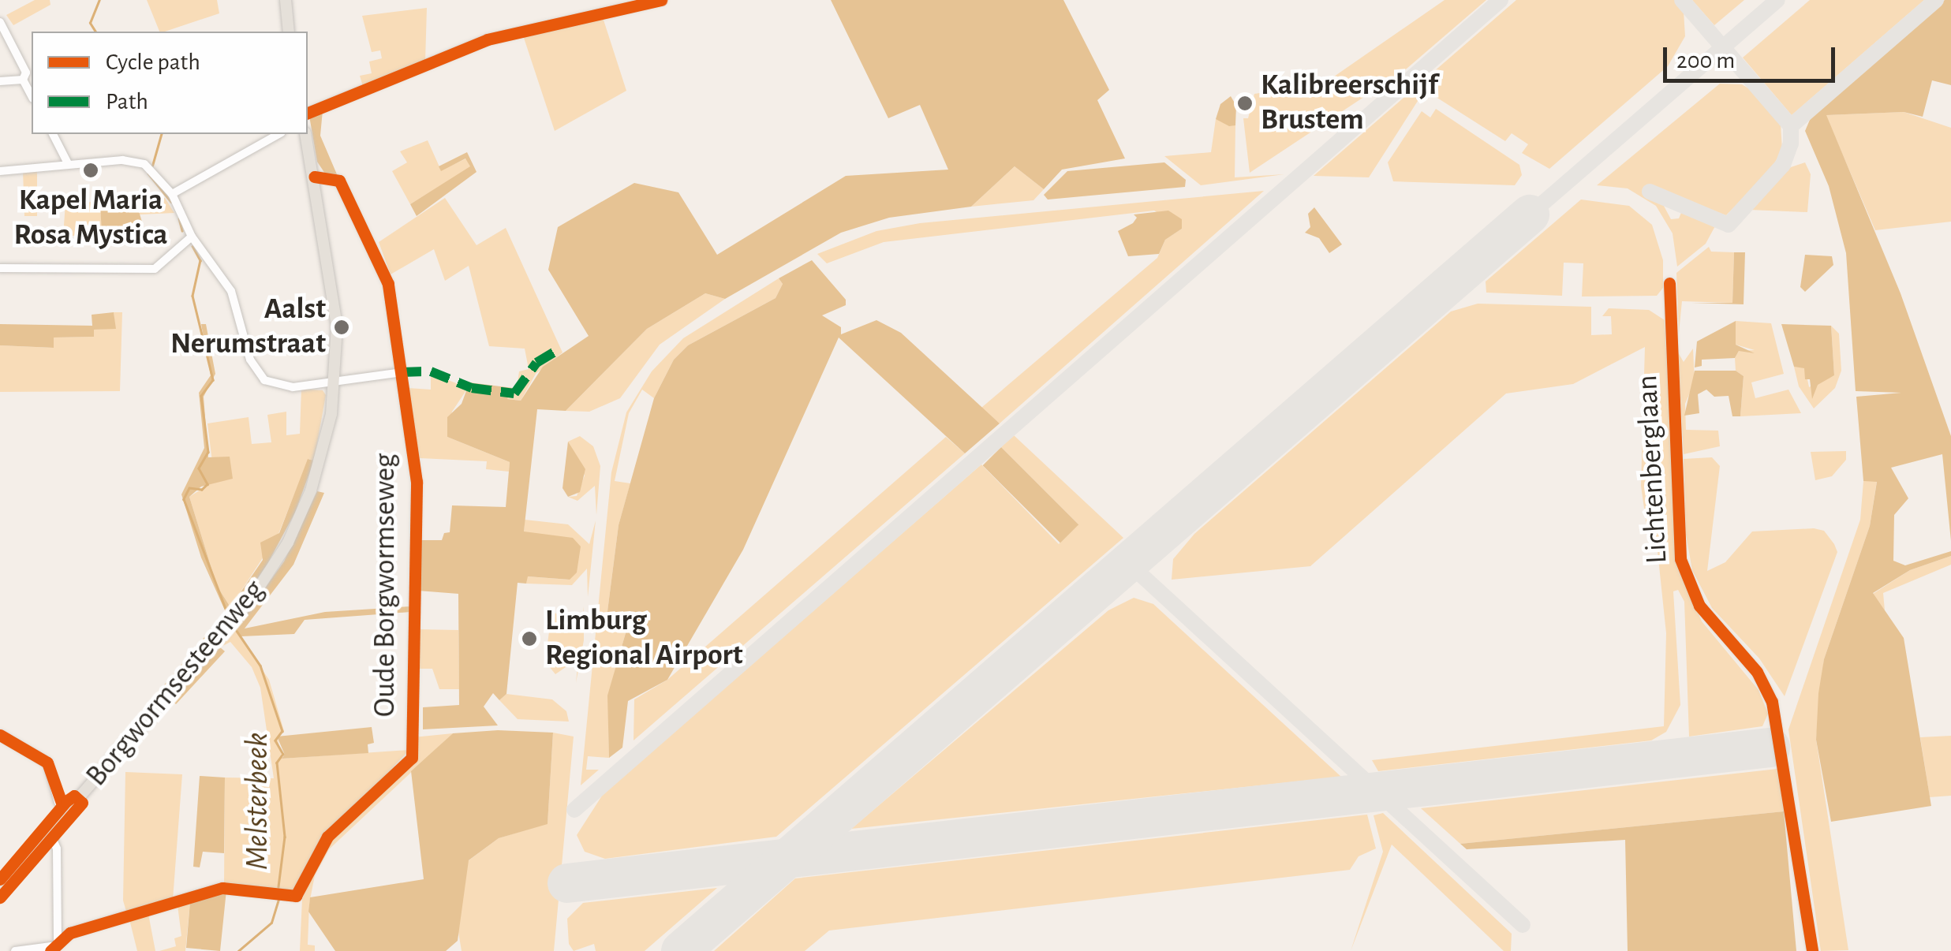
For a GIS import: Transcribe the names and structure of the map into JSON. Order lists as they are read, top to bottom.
{
  "streets": {
    "main road": ["Borgwormsesteenweg"],
    "street": ["Lichtenberglaan", "Oude Borgwormseweg"]
  },
  "crossings": [
    ["Oude Borgwormseweg", "Borgwormsesteenweg"]
  ],
  "water": ["Melsterbeek"],
  "places": [
    "Kalibreerschijf Brustem",
    "Kapel Maria Rosa Mystica",
    "Aalst Nerumstraat",
    "Limburg Regional Airport"
  ],
  "legend": ["Cycle path", "Path"],
  "scale_bar": "200 m"
}
